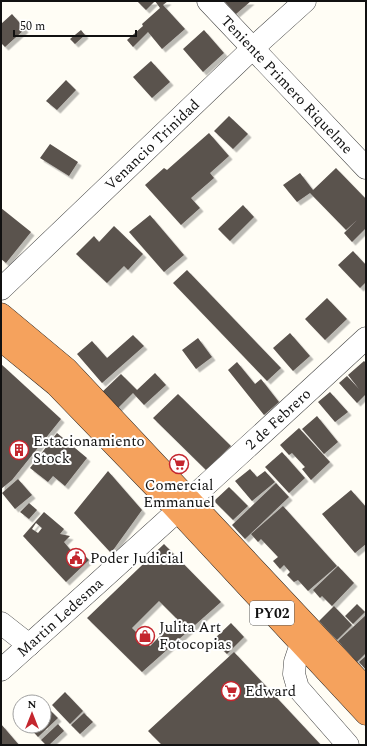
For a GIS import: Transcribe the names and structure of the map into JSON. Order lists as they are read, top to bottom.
{
  "streets": {
    "highway": ["PY02"],
    "street": [
      "Teniente Primero Riquelme",
      "Venancio Trinidad",
      "2 de Febrero",
      "Martin Ledesma"
    ]
  },
  "crossings": [
    ["Teniente Primero Riquelme", "Venancio Trinidad"],
    ["2 de Febrero", "PY02"],
    ["2 de Febrero", "Martin Ledesma"],
    ["PY02", "Martin Ledesma"]
  ],
  "places": {
    "building": ["Estacionamiento Stock"],
    "supermarket": ["Comercial Emmanuel", "Edward"],
    "public building": ["Poder Judicial"],
    "shop": ["Julita Art Fotocopias"]
  },
  "scale_bar": "50 m",
  "north": "top"
}
